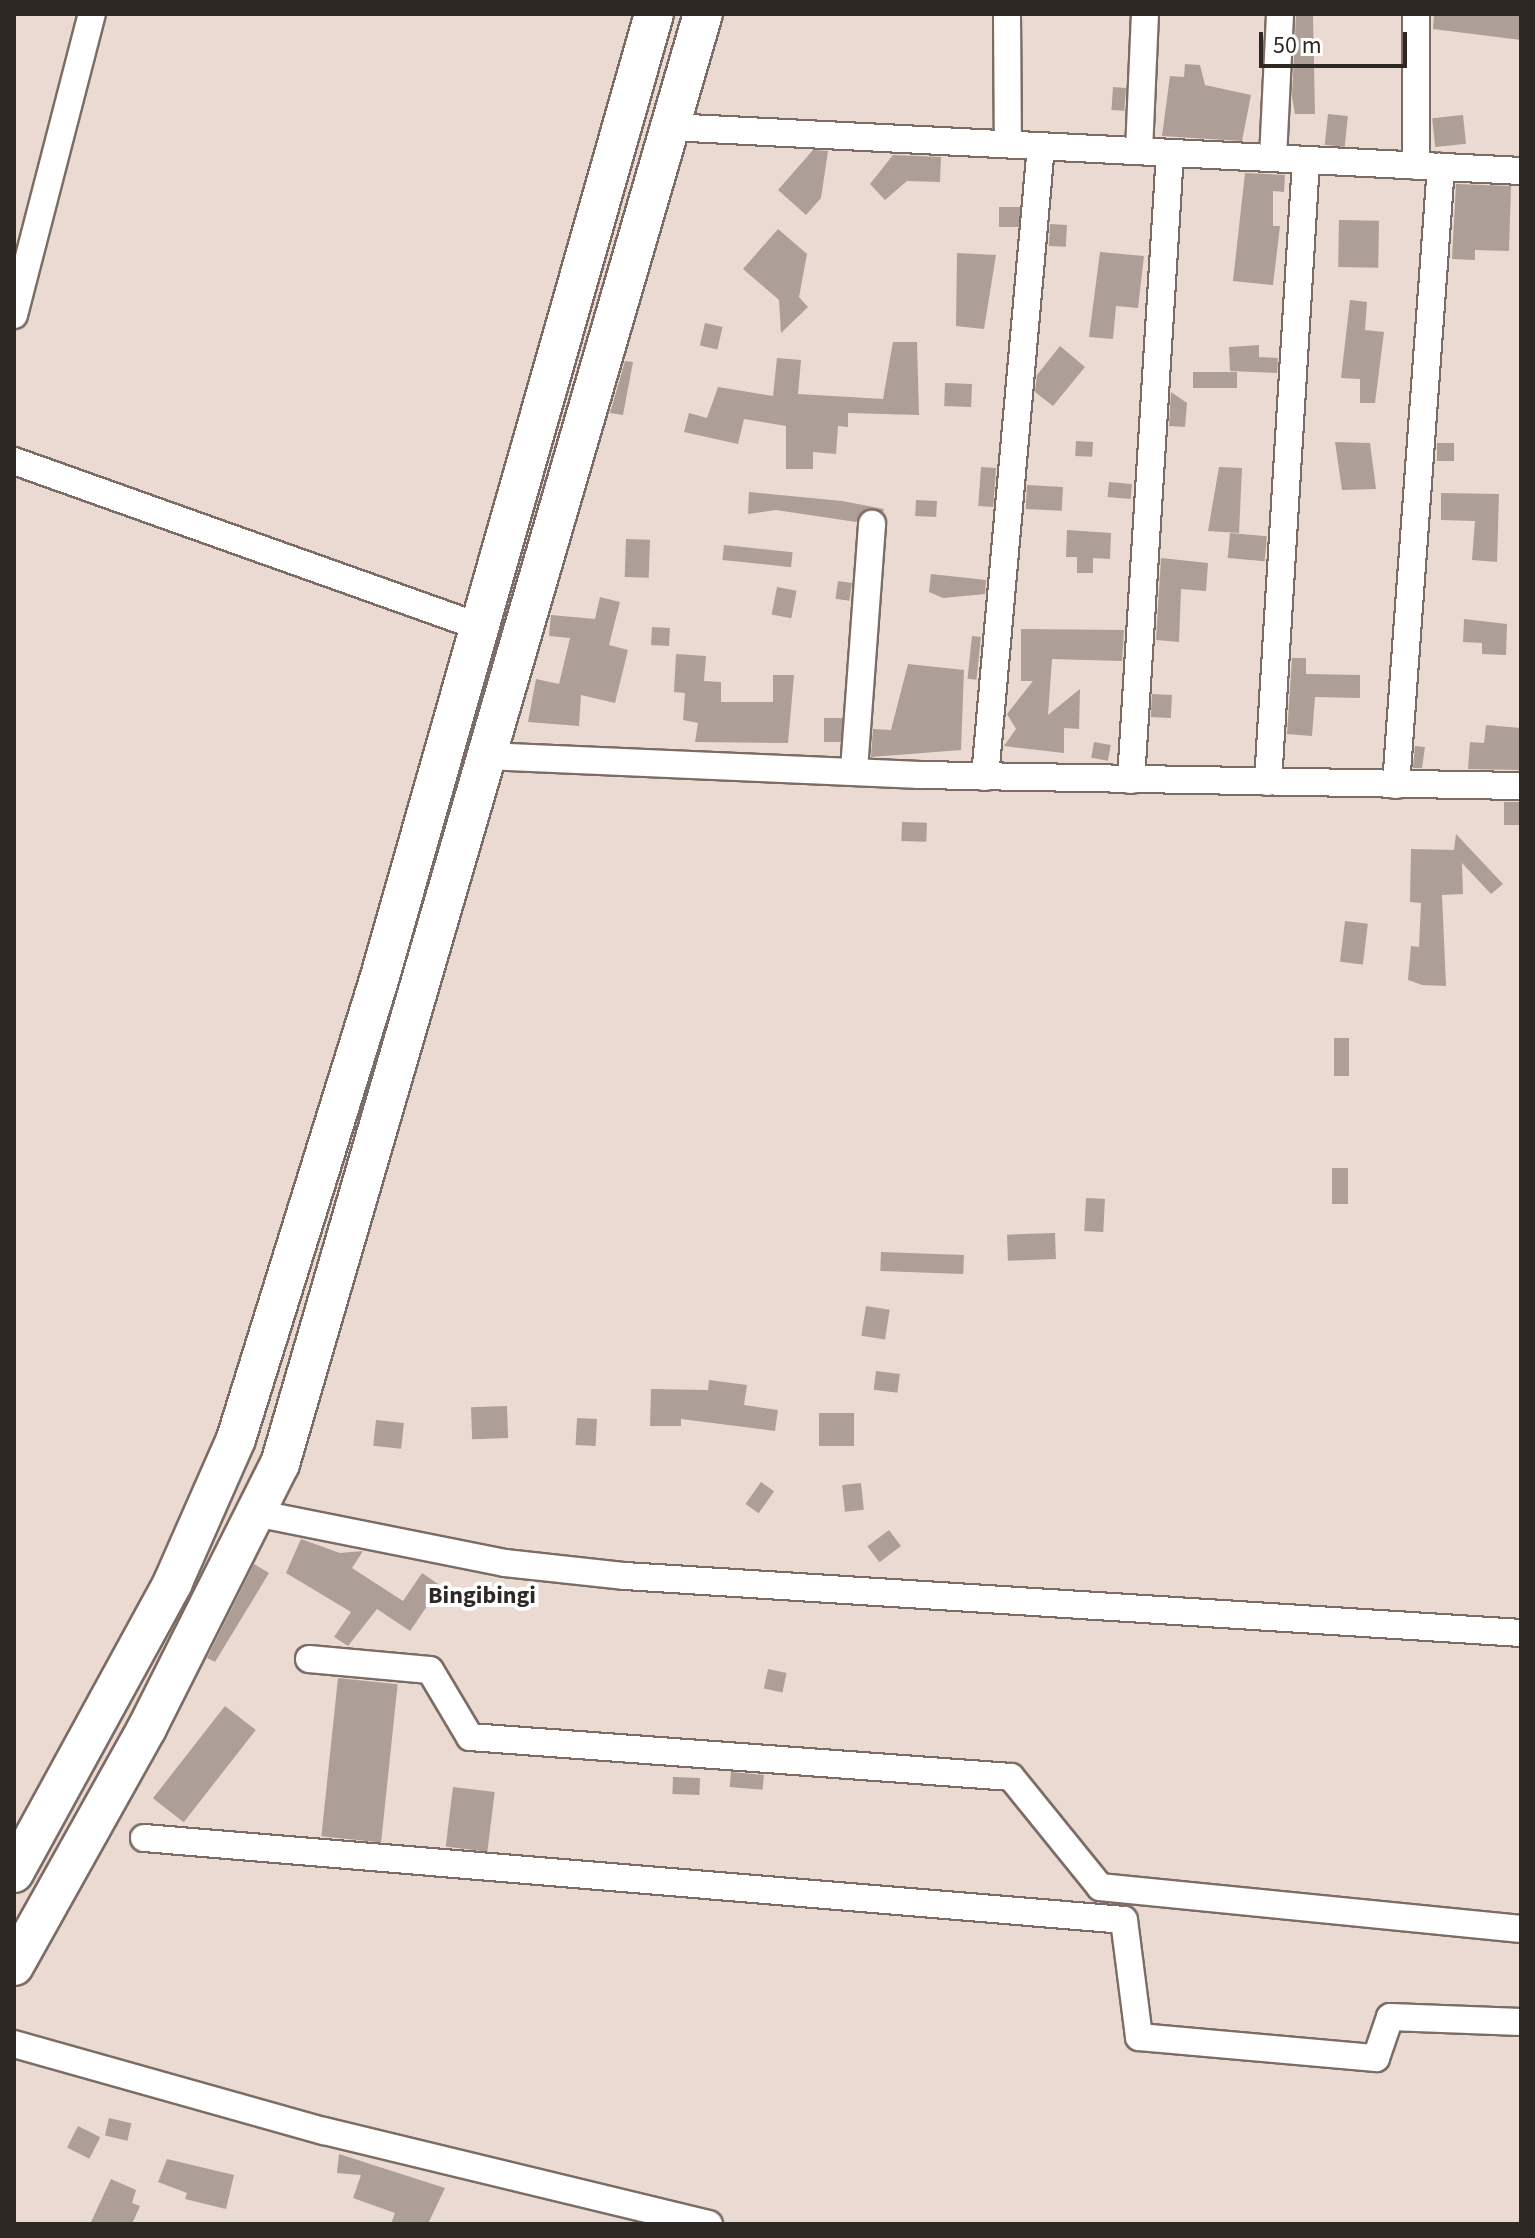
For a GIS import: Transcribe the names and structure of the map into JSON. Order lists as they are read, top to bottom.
{
  "districts": ["Bingibingi"],
  "scale_bar": "50 m"
}
